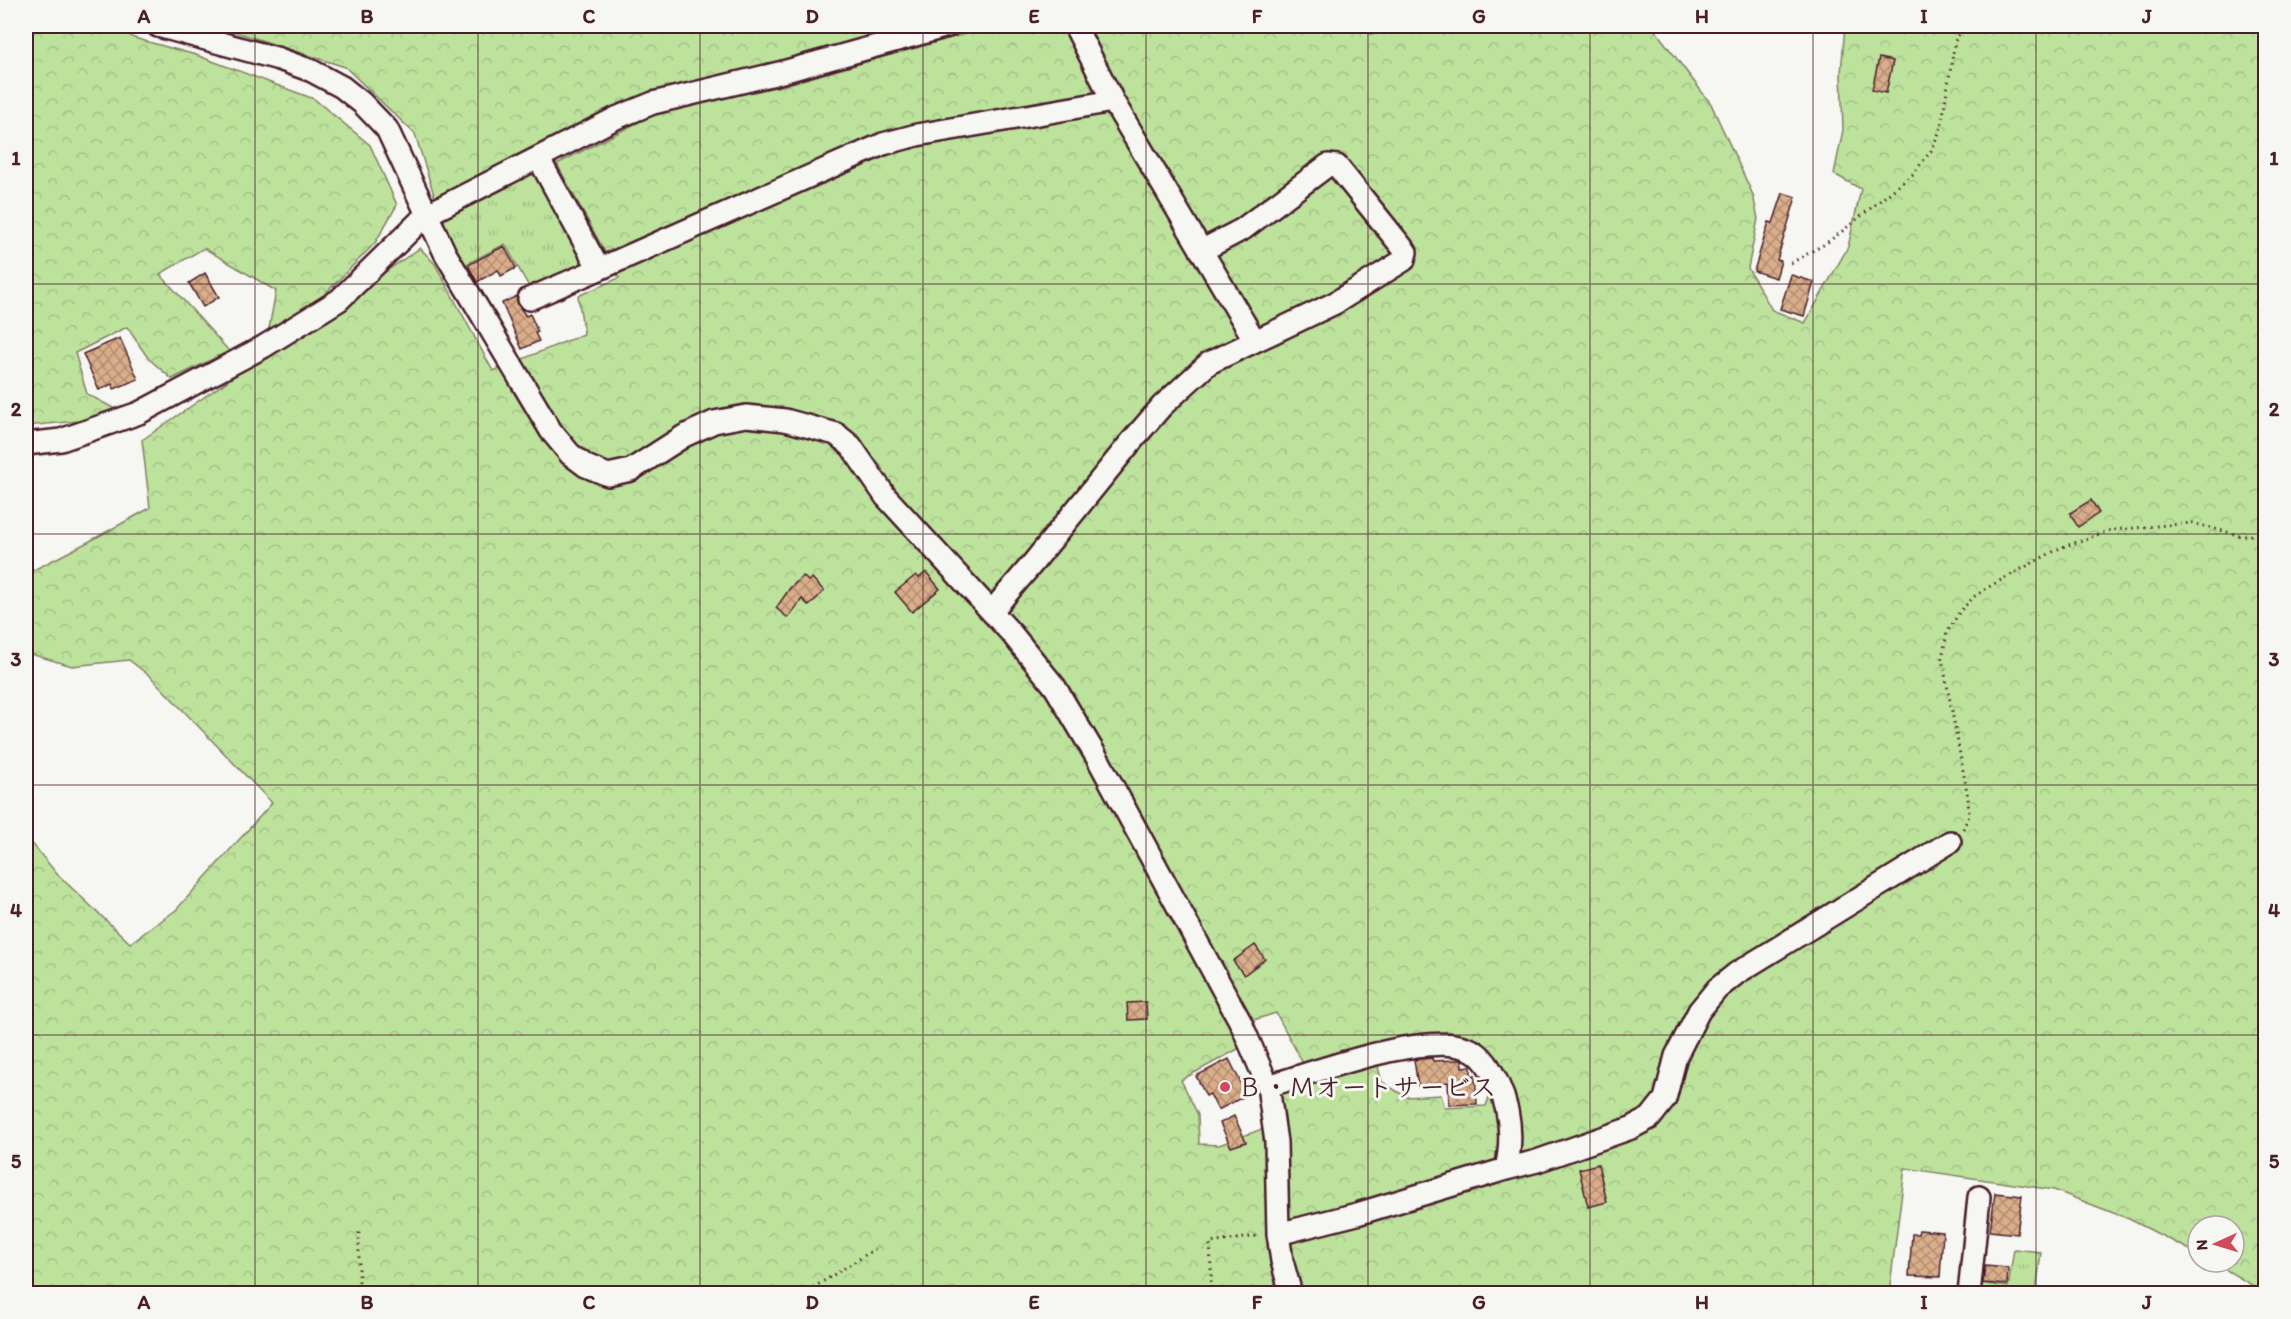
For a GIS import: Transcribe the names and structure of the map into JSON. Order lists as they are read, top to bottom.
{
  "places": ["Ｂ・Ｍオートサービス"],
  "north": "left",
  "grid": {
    "columns": [
      "A",
      "B",
      "C",
      "D",
      "E",
      "F",
      "G",
      "H",
      "I",
      "J"
    ],
    "rows": [
      "1",
      "2",
      "3",
      "4",
      "5"
    ]
  }
}
